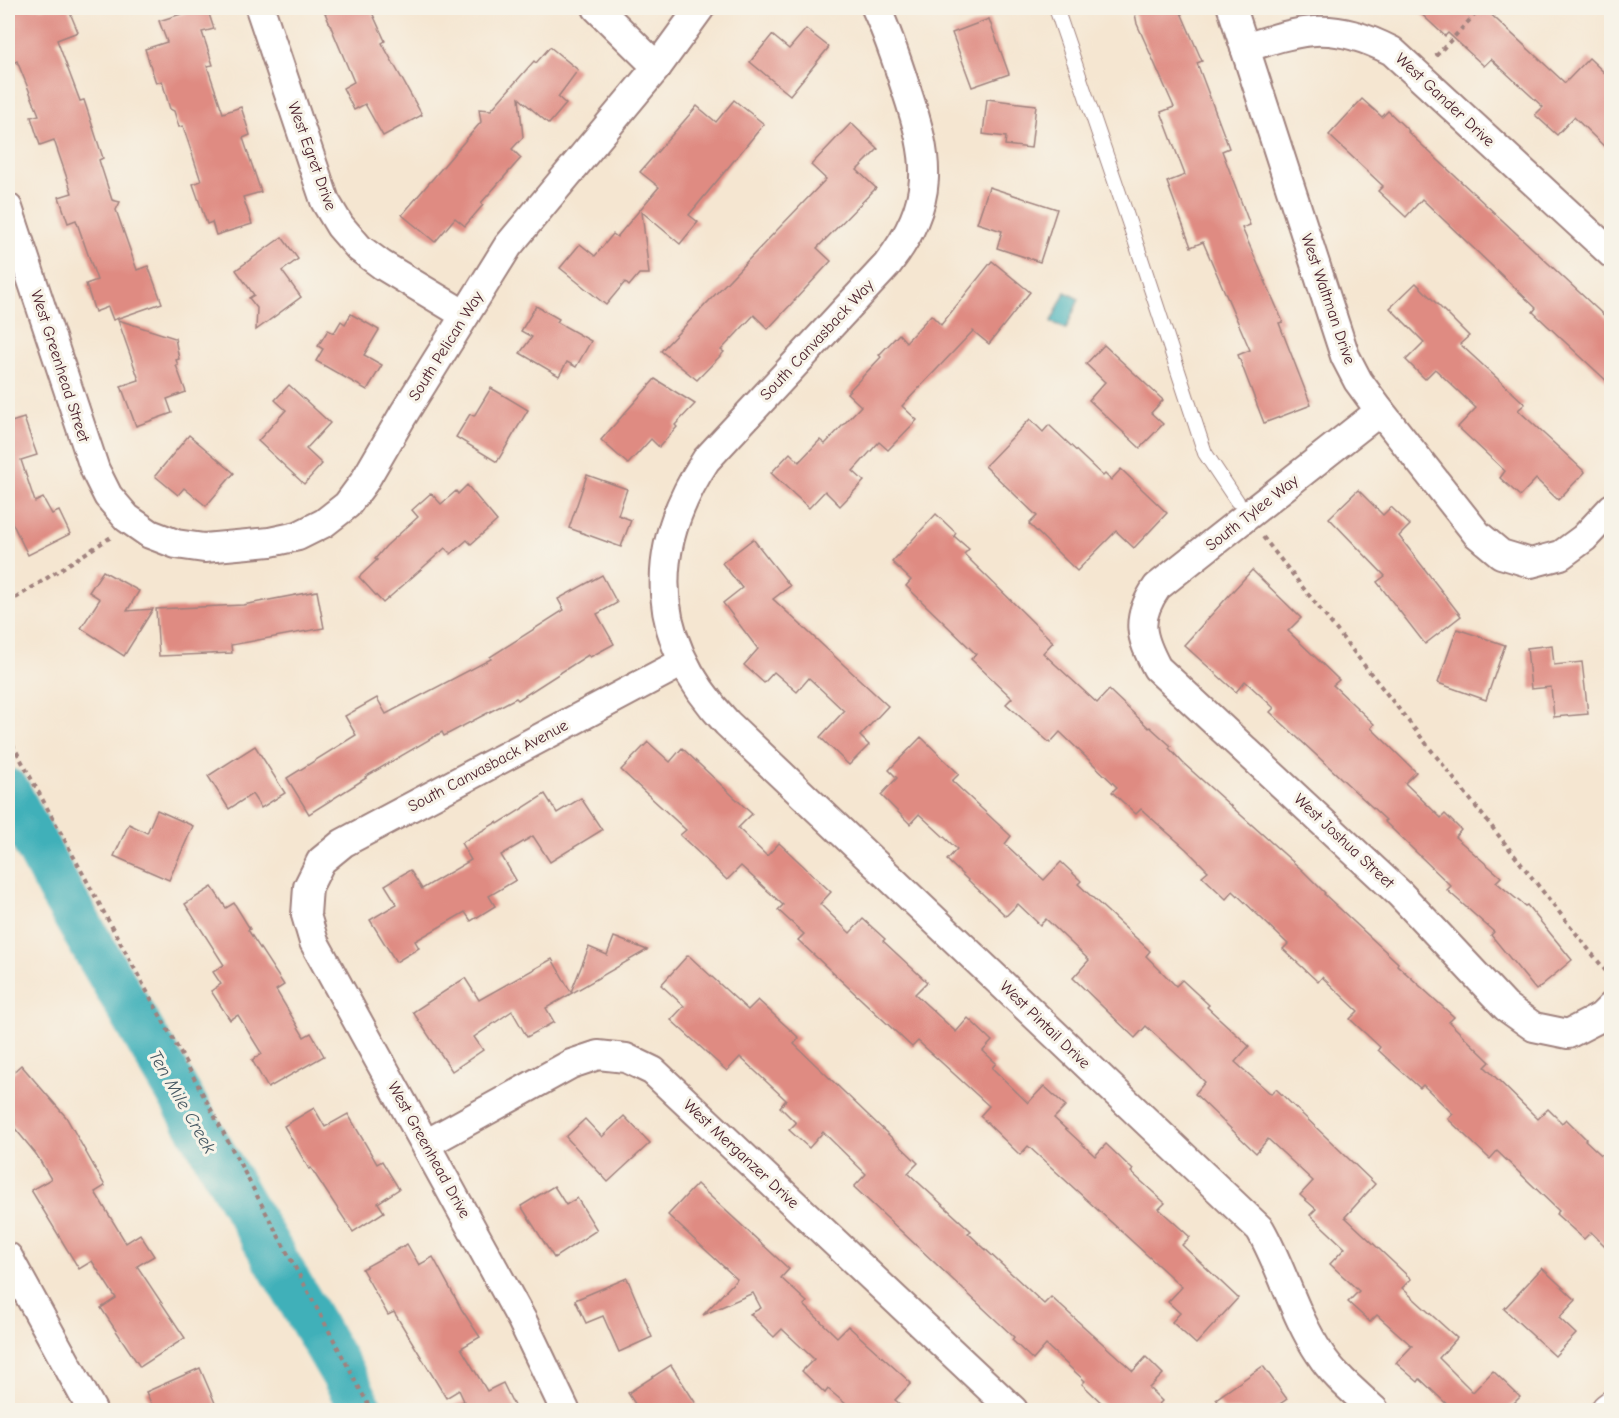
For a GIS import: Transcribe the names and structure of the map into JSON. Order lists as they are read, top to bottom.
{
  "streets": {
    "street": [
      "West Gander Drive",
      "West Egret Drive",
      "West Waltman Drive",
      "South Canvasback Way",
      "South Pelican Way",
      "West Greenhead Street",
      "South Tylee Way",
      "South Canvasback Avenue",
      "West Joshua Street",
      "West Pintail Drive",
      "West Greenhead Drive",
      "West Merganzer Drive"
    ]
  },
  "crossings": [
    ["West Gander Drive", "West Waltman Drive"],
    ["West Egret Drive", "South Pelican Way"],
    ["West Waltman Drive", "South Tylee Way"],
    ["South Canvasback Way", "South Canvasback Avenue"],
    ["South Canvasback Way", "West Pintail Drive"],
    ["South Pelican Way", "West Greenhead Street"],
    ["South Tylee Way", "West Joshua Street"],
    ["South Canvasback Avenue", "West Pintail Drive"],
    ["South Canvasback Avenue", "West Greenhead Drive"],
    ["West Greenhead Drive", "West Merganzer Drive"]
  ],
  "water": ["Ten Mile Creek"]
}
